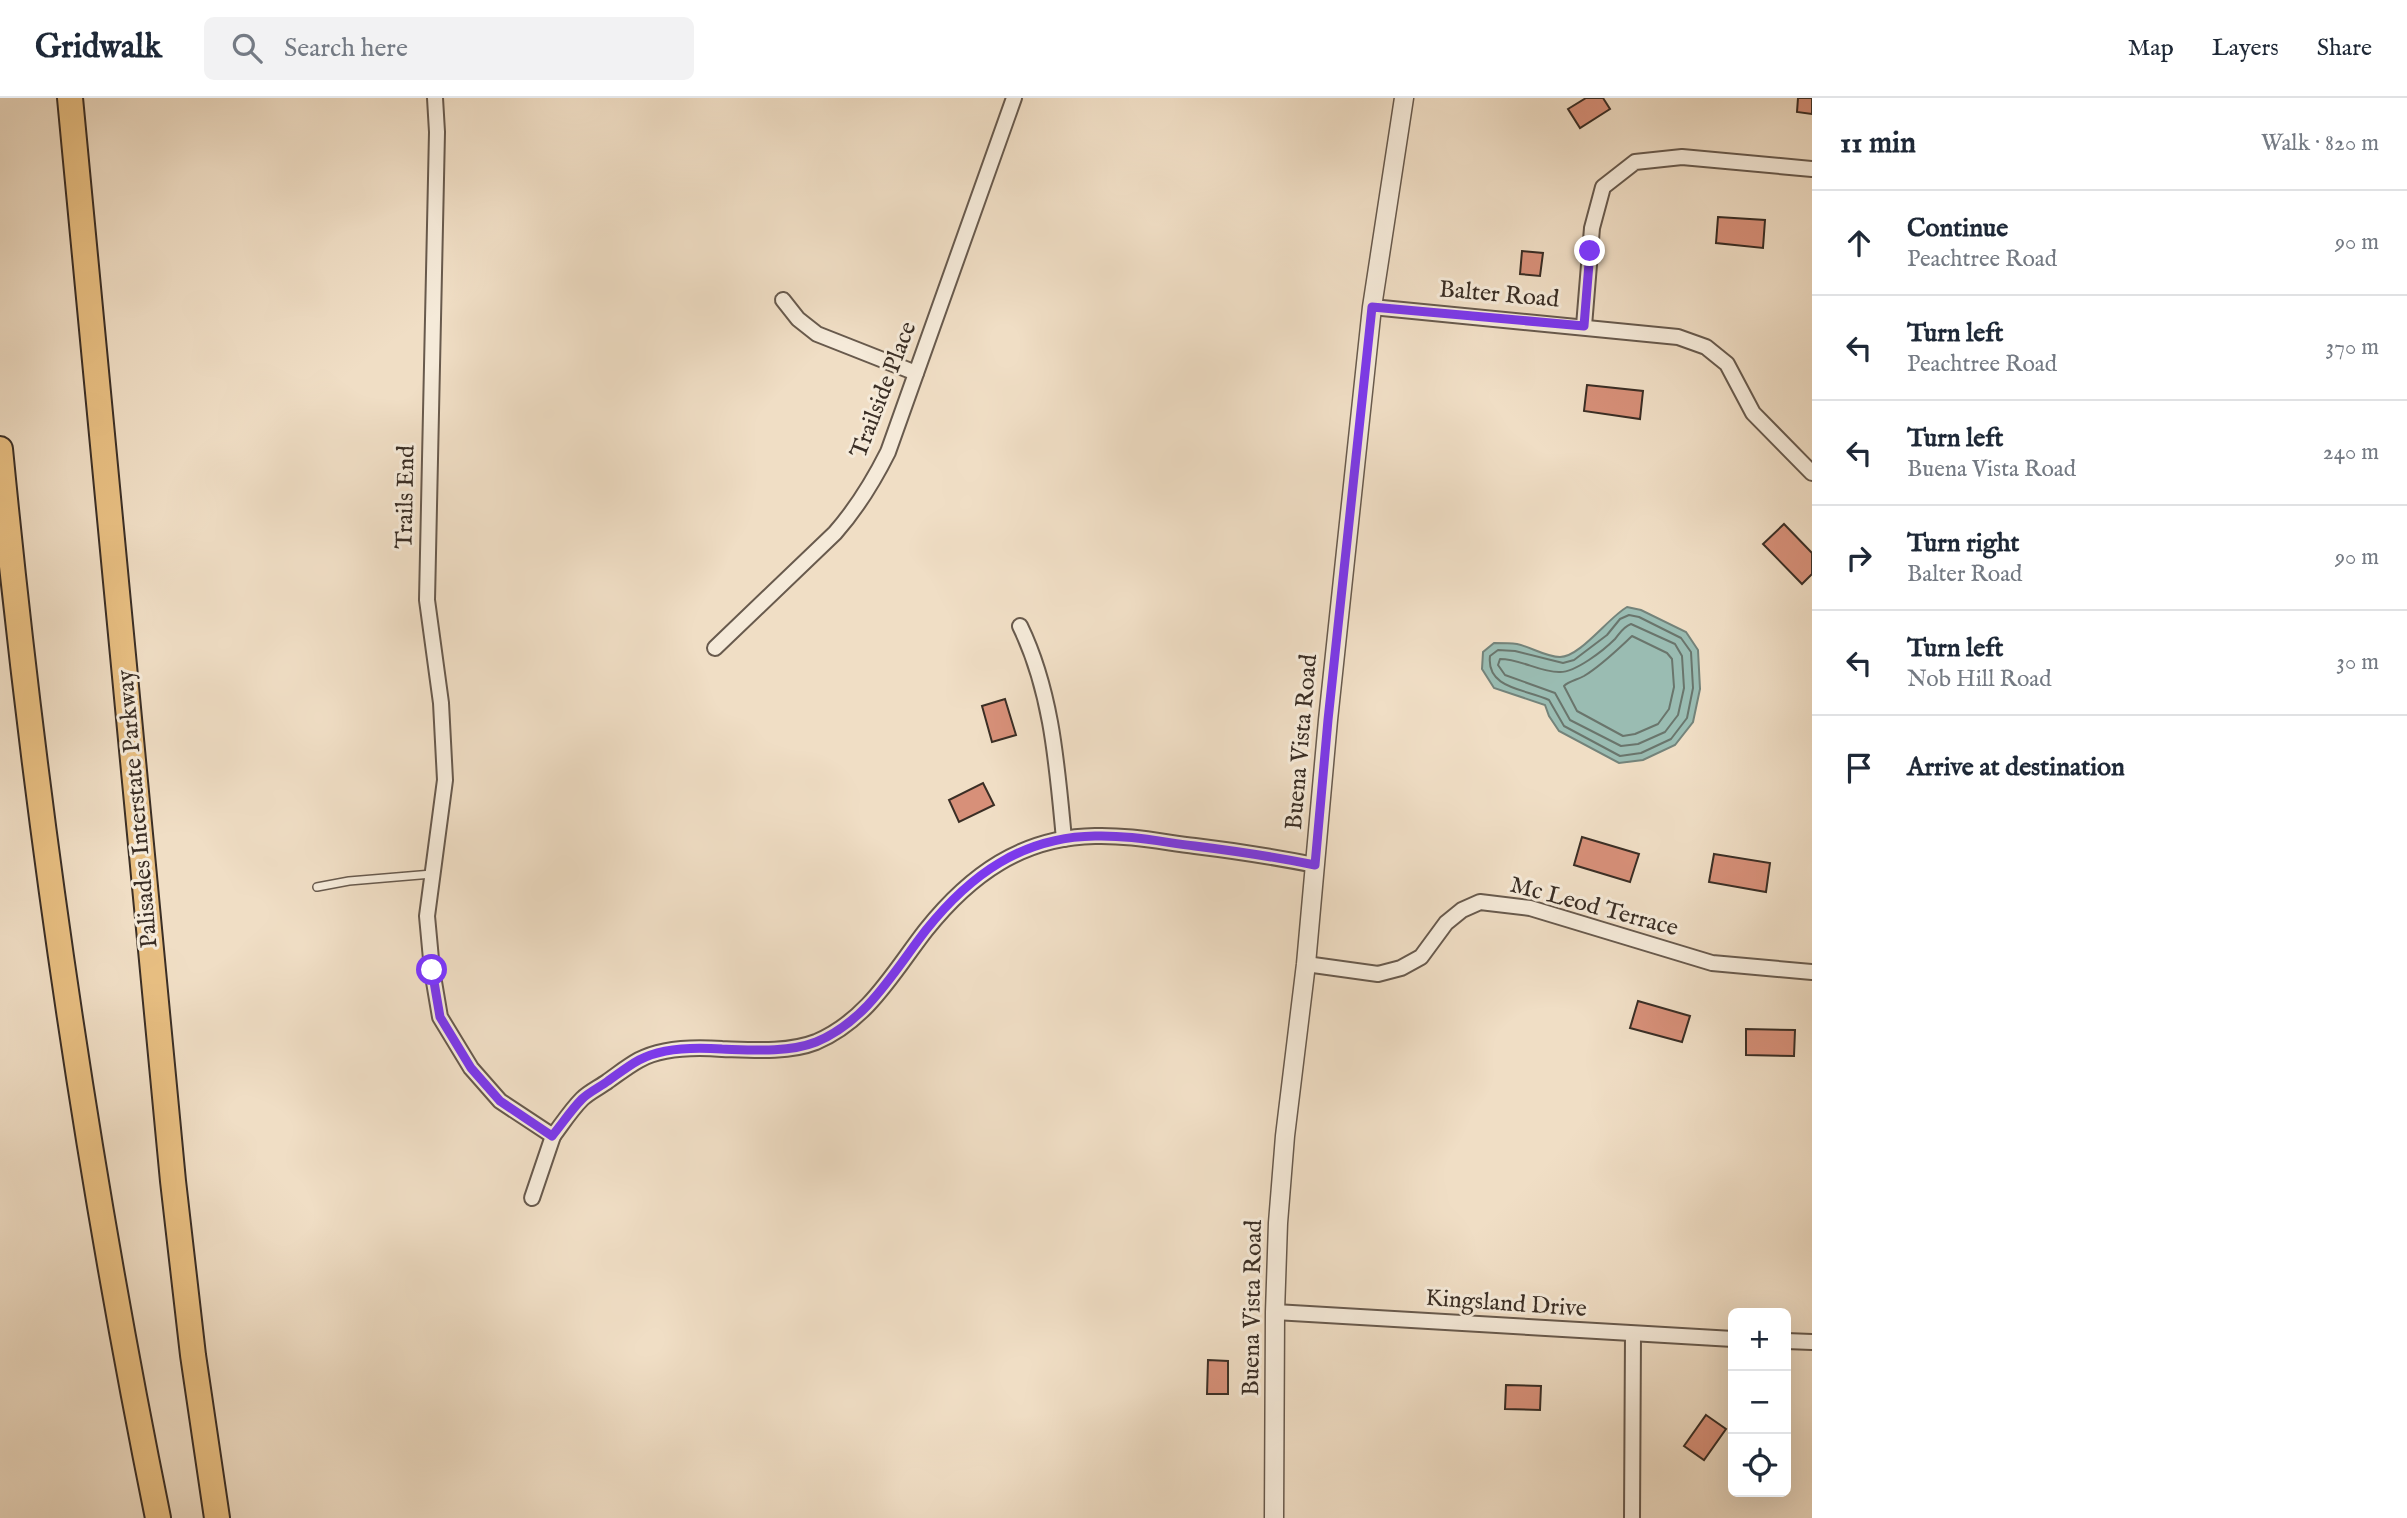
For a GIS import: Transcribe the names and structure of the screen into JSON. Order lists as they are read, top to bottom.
{
  "streets": {
    "highway": ["Palisades Interstate Parkway"],
    "street": [
      "Balter Road",
      "Trailside Place",
      "Trails End",
      "Buena Vista Road",
      "Mc Leod Terrace",
      "Kingsland Drive"
    ]
  },
  "crossings": [
    ["Balter Road", "Buena Vista Road"],
    ["Buena Vista Road", "Mc Leod Terrace"],
    ["Buena Vista Road", "Kingsland Drive"]
  ],
  "page": {
    "header": "Gridwalk",
    "search": "Search here",
    "nav": ["Map", "Layers", "Share"],
    "heading": ["11 min", "Walk · 820 m"],
    "list": [
      ["Continue", "Peachtree Road", "90 m"],
      ["Turn left", "Peachtree Road", "370 m"],
      ["Turn left", "Buena Vista Road", "240 m"],
      ["Turn right", "Balter Road", "90 m"],
      ["Turn left", "Nob Hill Road", "30 m"],
      "Arrive at destination"
    ],
    "map_buttons": ["+", "−"]
  }
}
